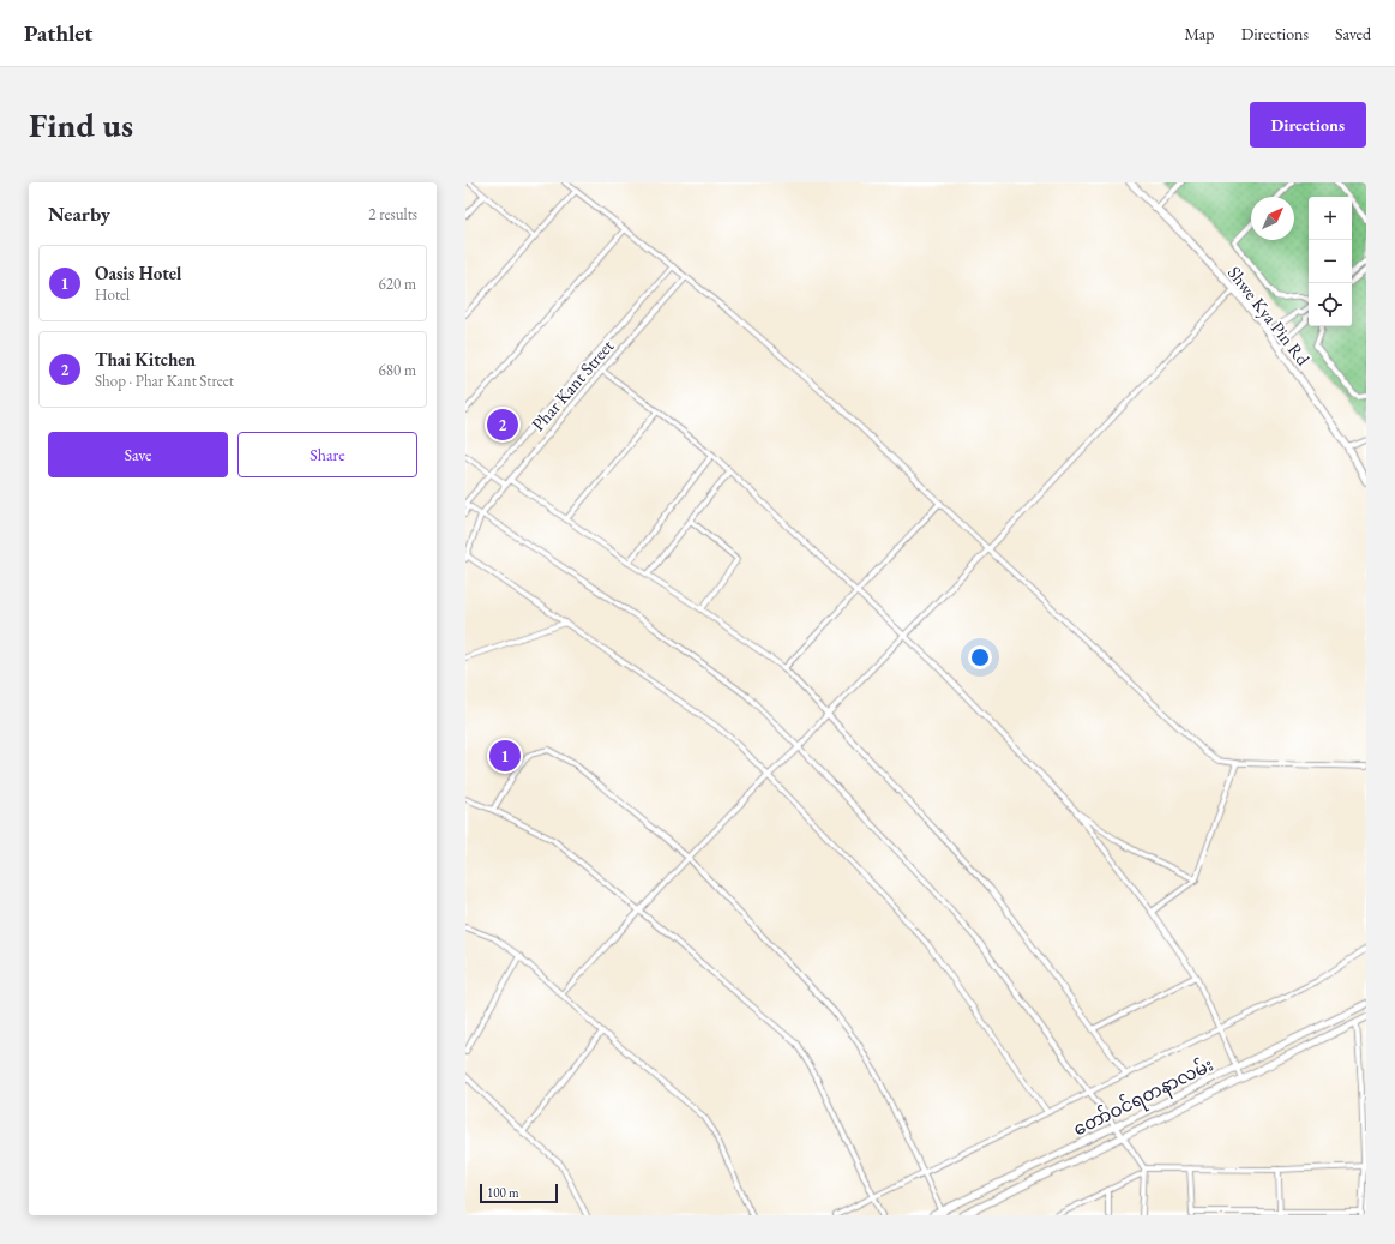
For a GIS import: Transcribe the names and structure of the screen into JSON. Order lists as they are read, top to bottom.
{
  "streets": {
    "main road": ["Shwe Kya Pin Rd", "တော်ဝင်ရတနာလမ်း"],
    "street": ["Phar Kant Street"]
  },
  "scale_bar": "100 m",
  "north": "top right",
  "page": {
    "header": "Pathlet",
    "nav": ["Map", "Directions", "Saved"],
    "buttons": [
      "Directions",
      ["Save", "Share"]
    ],
    "title": "Find us",
    "heading": ["Nearby", "2 results"],
    "map_buttons": ["+", "−"],
    "list": [
      {
        "mark": "1",
        "name": "Oasis Hotel",
        "note": "Hotel",
        "value": "620 m"
      },
      {
        "mark": "2",
        "name": "Thai Kitchen",
        "note": "Shop · Phar Kant Street",
        "value": "680 m"
      }
    ],
    "pins": ["2", "1"],
    "scale": "100 m"
  }
}
